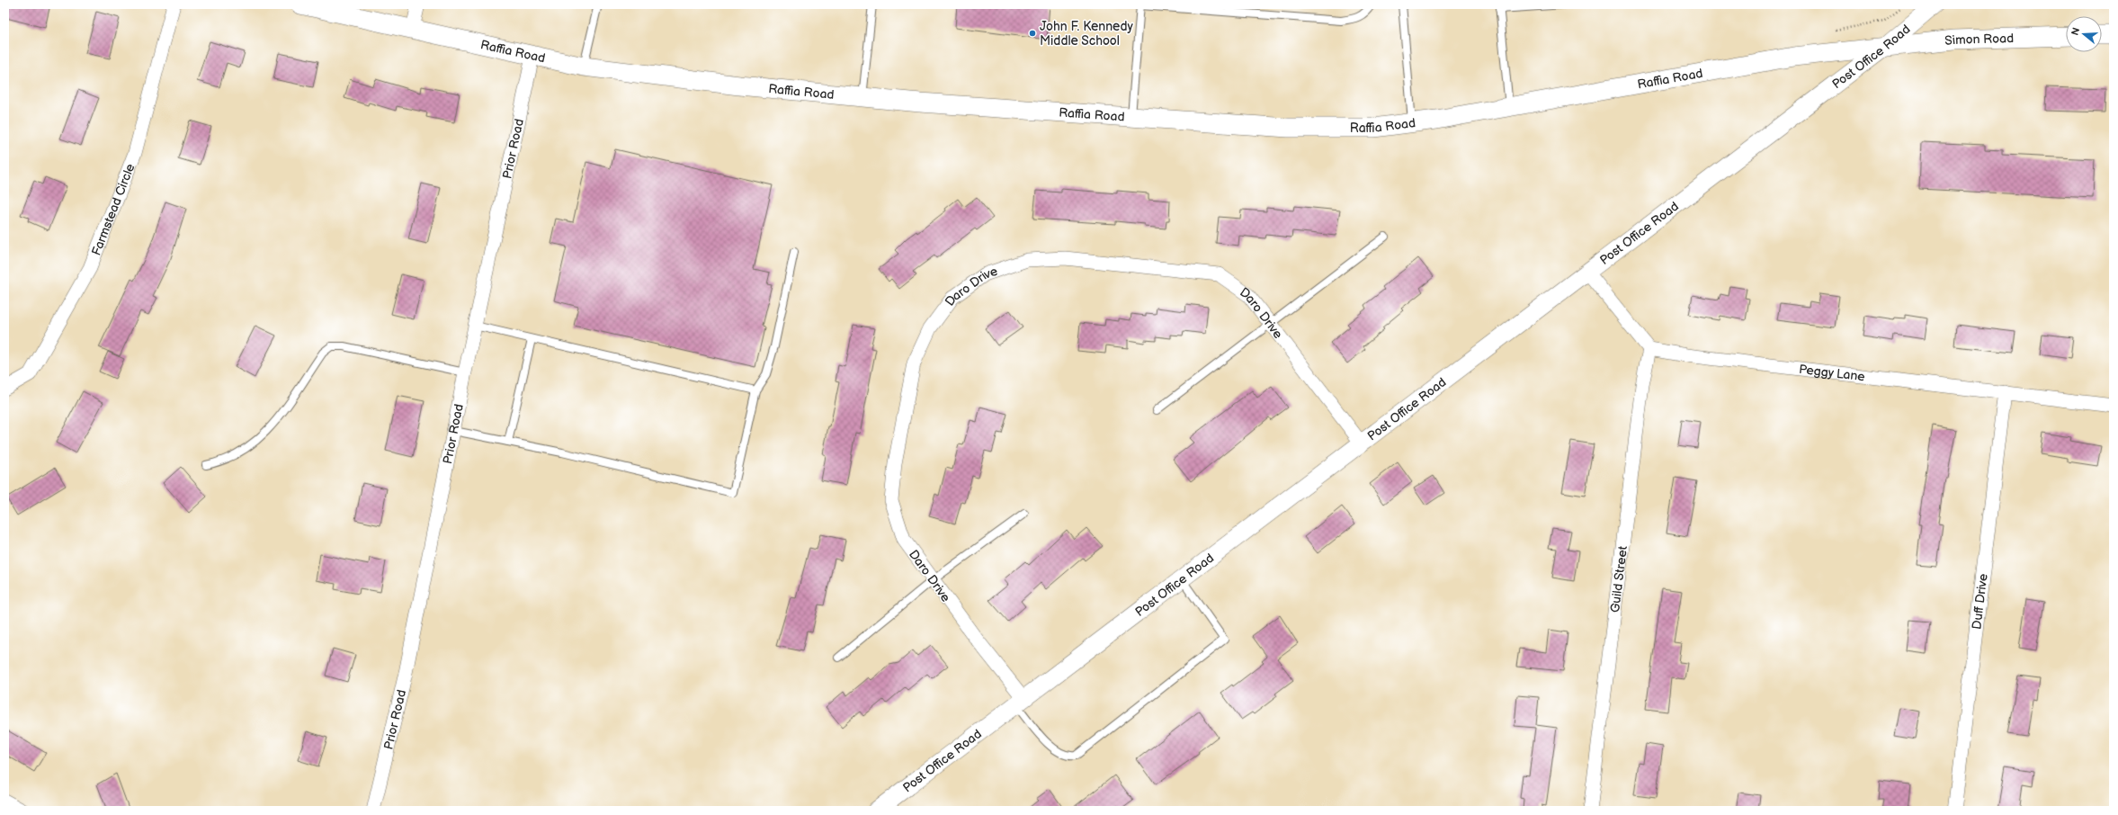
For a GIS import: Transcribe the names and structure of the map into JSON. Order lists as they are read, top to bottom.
{
  "streets": {
    "main road": ["Simon Road", "Raffia Road"],
    "street": [
      "Post Office Road",
      "Prior Road",
      "Farmstead Circle",
      "Daro Drive",
      "Peggy Lane",
      "Guild Street",
      "Duff Drive"
    ]
  },
  "crossings": [
    ["Simon Road", "Raffia Road"],
    ["Simon Road", "Post Office Road"],
    ["Raffia Road", "Post Office Road"],
    ["Raffia Road", "Prior Road"],
    ["Post Office Road", "Daro Drive"],
    ["Peggy Lane", "Guild Street"],
    ["Peggy Lane", "Duff Drive"]
  ],
  "places": ["John F. Kennedy Middle School"],
  "north": "left"
}
